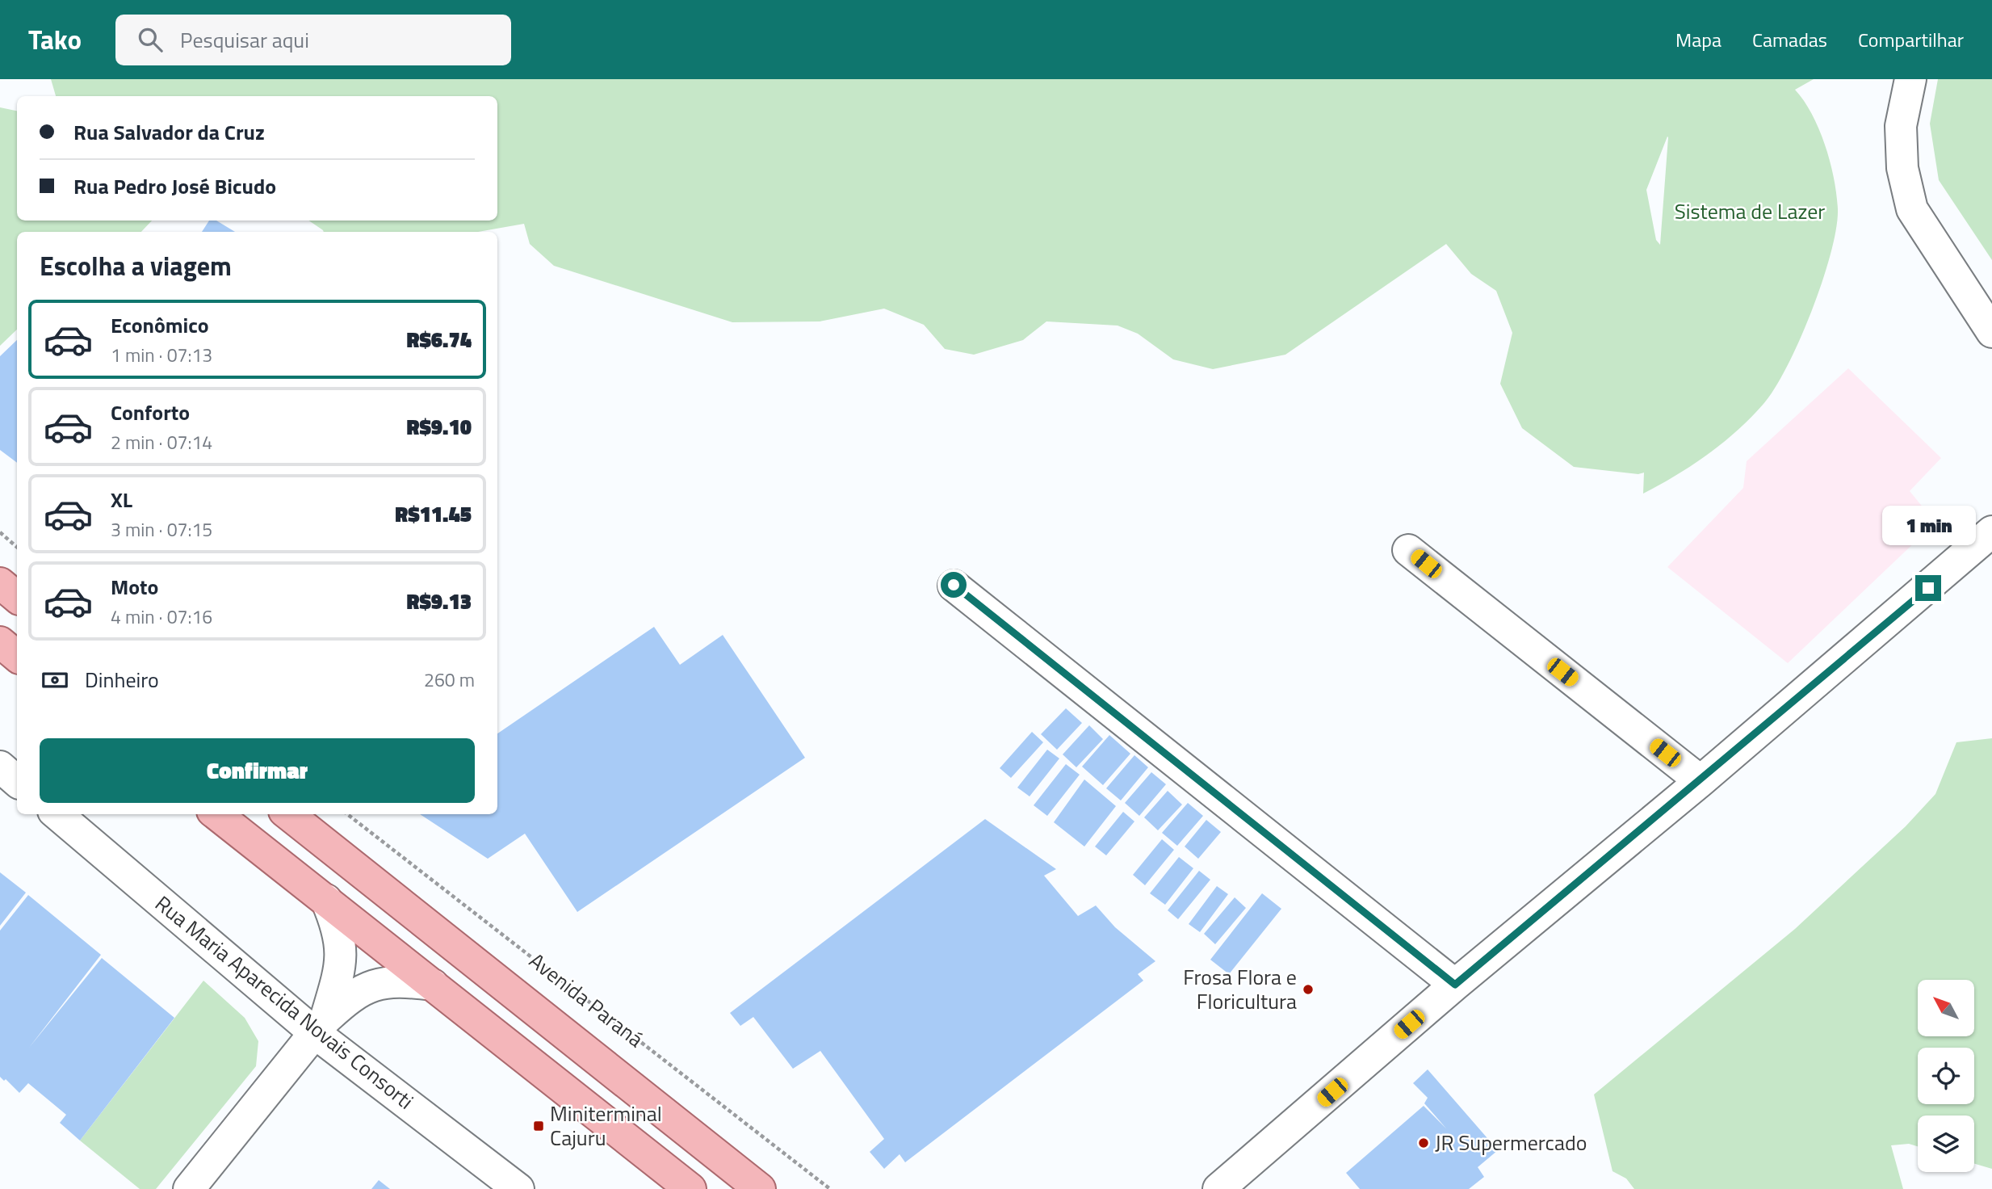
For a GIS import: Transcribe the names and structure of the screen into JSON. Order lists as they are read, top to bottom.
{
  "streets": {
    "main road": ["Avenida Paraná"],
    "street": ["Rua Maria Aparecida Novais Consorti"]
  },
  "parks": ["Sistema de Lazer"],
  "places": {
    "other": ["Frosa Flora e Floricultura", "JR Supermercado"],
    "transit": ["Miniterminal Cajuru"]
  },
  "north": "top left",
  "page": {
    "header": "Tako",
    "search": "Pesquisar aqui",
    "nav": ["Mapa", "Camadas", "Compartilhar"],
    "banner": ["Rua Salvador da Cruz", "Rua Pedro José Bicudo"],
    "heading": "Escolha a viagem",
    "list": [
      {
        "name": "Econômico",
        "note": "1 min · 07:13",
        "value": "R$6.74"
      },
      {
        "name": "Conforto",
        "note": "2 min · 07:14",
        "value": "R$9.10"
      },
      {
        "name": "XL",
        "note": "3 min · 07:15",
        "value": "R$11.45"
      },
      {
        "name": "Moto",
        "note": "4 min · 07:16",
        "value": "R$9.13"
      }
    ],
    "bubble": "1 min",
    "pay": ["Dinheiro", "260 m"],
    "buttons": "Confirmar"
  }
}
